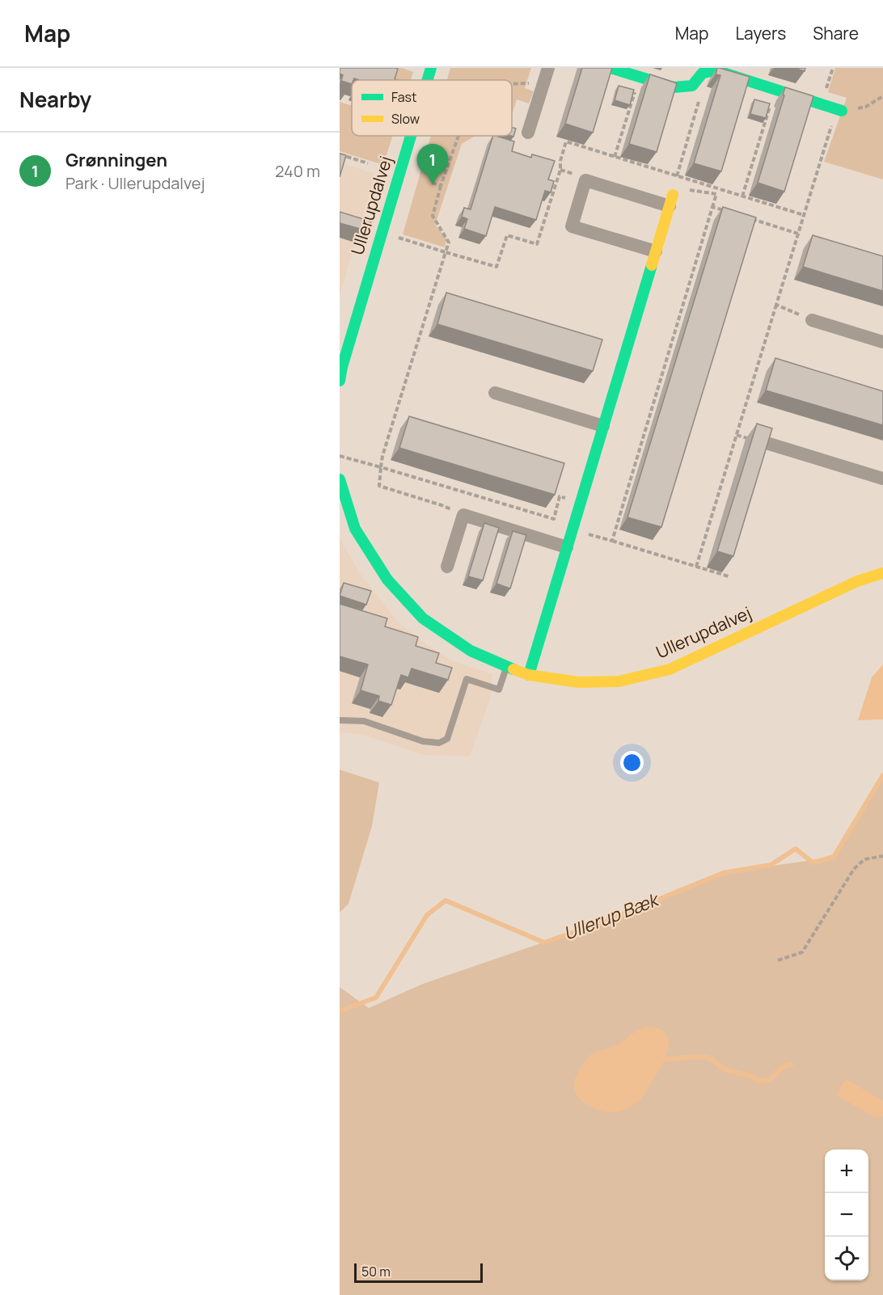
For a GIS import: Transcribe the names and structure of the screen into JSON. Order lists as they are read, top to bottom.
{
  "streets": {
    "street": ["Ullerupdalvej"]
  },
  "water": ["Ullerup Bæk"],
  "legend": ["Fast", "Slow"],
  "scale_bar": "50 m",
  "page": {
    "header": "Map",
    "nav": ["Map", "Layers", "Share"],
    "heading": "Nearby",
    "list": [
      {
        "mark": "1",
        "name": "Grønningen",
        "note": "Park · Ullerupdalvej",
        "value": "240 m"
      }
    ],
    "pins": "1",
    "map_buttons": ["+", "−"],
    "scale": "50 m"
  }
}
